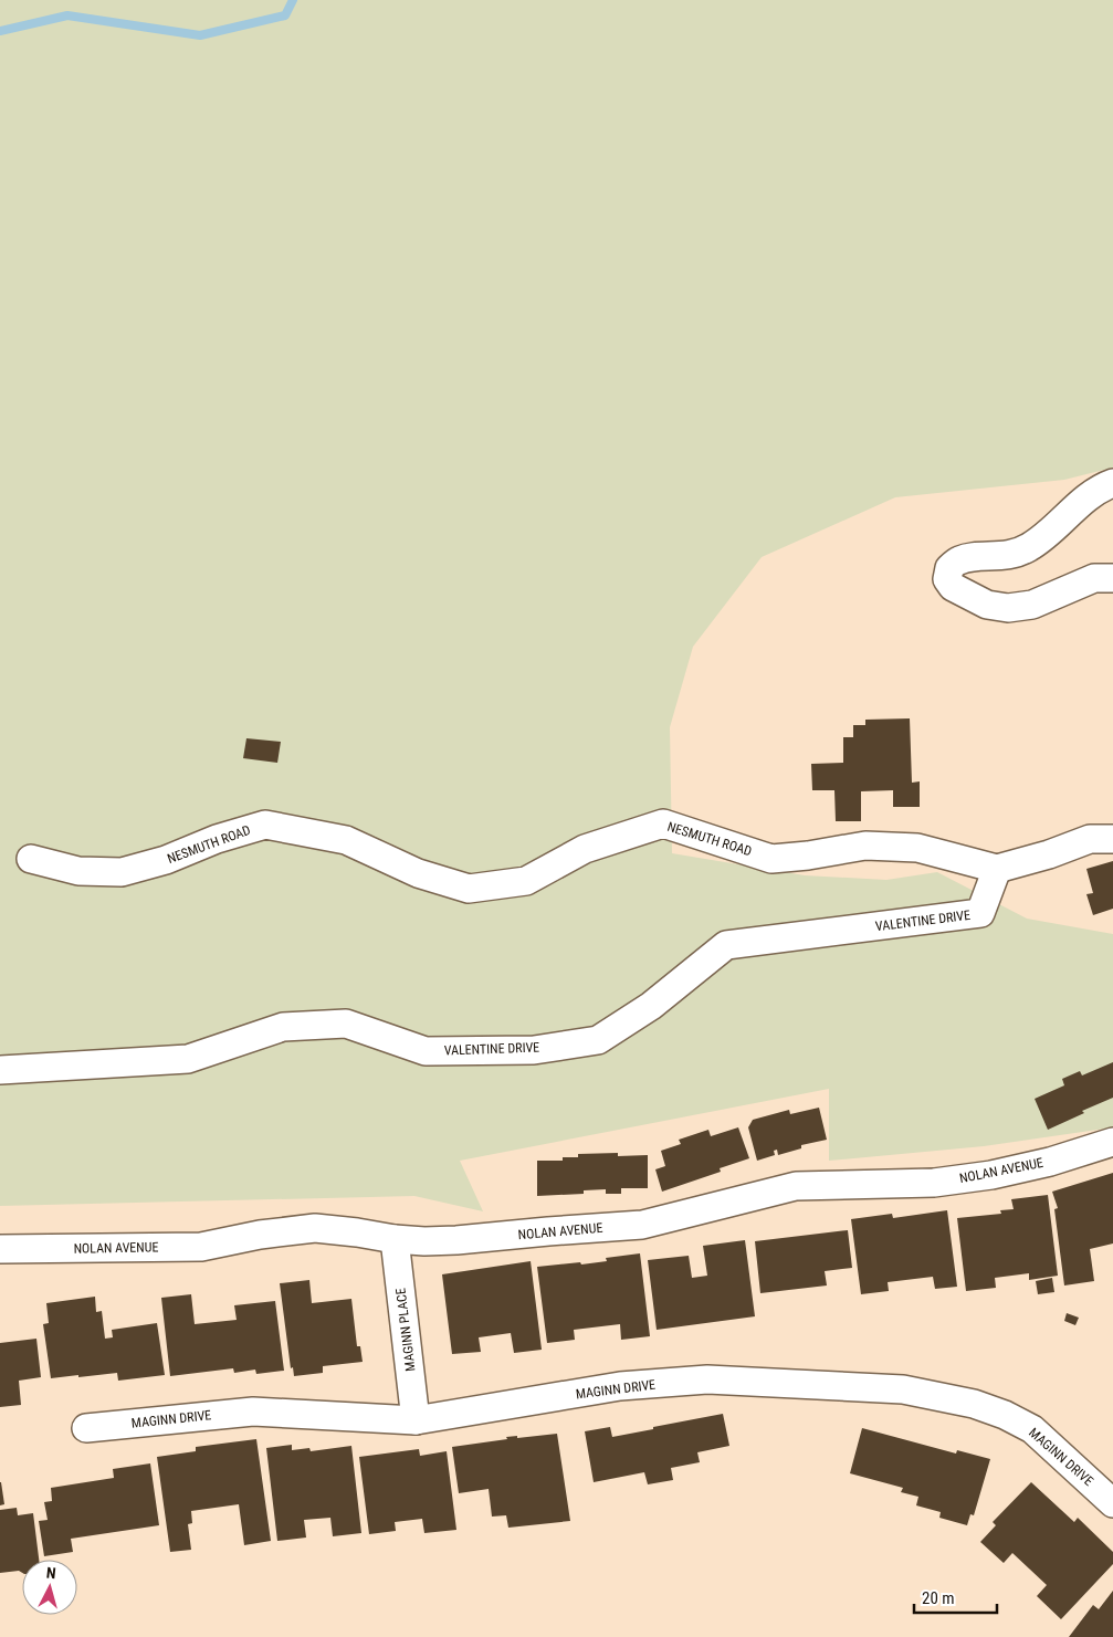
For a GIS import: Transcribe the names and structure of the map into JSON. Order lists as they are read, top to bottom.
{
  "streets": {
    "street": [
      "NESMUTH ROAD",
      "VALENTINE DRIVE",
      "NOLAN AVENUE",
      "MAGINN PLACE",
      "MAGINN DRIVE"
    ]
  },
  "crossings": [
    ["NESMUTH ROAD", "VALENTINE DRIVE"],
    ["NOLAN AVENUE", "MAGINN PLACE"],
    ["MAGINN PLACE", "MAGINN DRIVE"]
  ],
  "scale_bar": "20 m",
  "north": "top"
}
